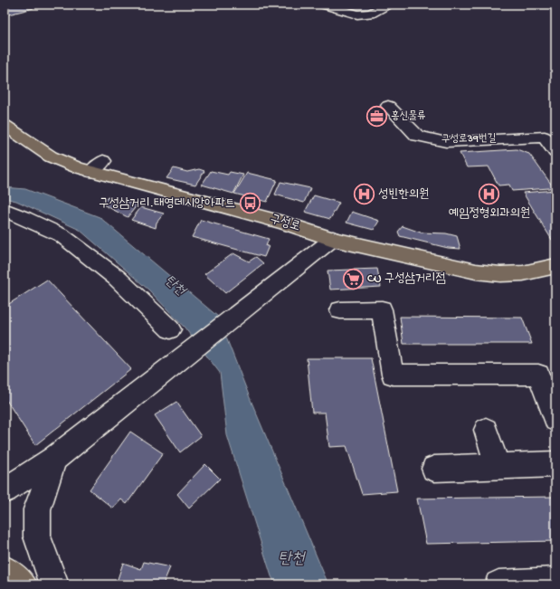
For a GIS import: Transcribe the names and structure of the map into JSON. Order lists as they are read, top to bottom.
{
  "streets": {
    "main road": ["구성로"],
    "street": ["구성로39번길"]
  },
  "water": ["탄천"],
  "places": {
    "office": ["홍신물류"],
    "hospital": ["예임정형외과의원", "성빈한의원"],
    "bus stop": ["구성삼거리.태영데시앙아파트"],
    "supermarket": ["CU 구성삼거리점"]
  }
}
